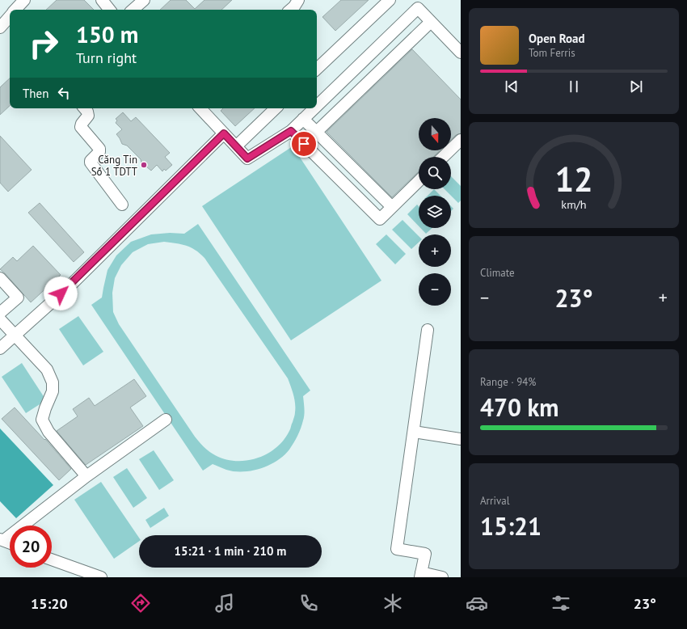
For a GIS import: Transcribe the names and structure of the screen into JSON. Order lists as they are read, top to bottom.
{
  "places": ["Căng Tin Số 1 TDTT"],
  "north": "bottom",
  "page": {
    "turn": ["150 m", "Turn right"],
    "song": ["Open Road", "Tom Ferris"],
    "then": "Then",
    "map_buttons": ["+", "−"],
    "tile": [
      "Climate",
      ["Range · 94%", "470 km"],
      ["Arrival", "15:21"]
    ],
    "heat": ["−", "23°", "+"],
    "limit": "20",
    "trip": "15:21 · 1 min · 210 m",
    "tabs": ["15:20", "23°"],
    "gauge": ["12", "km/h"]
  }
}
